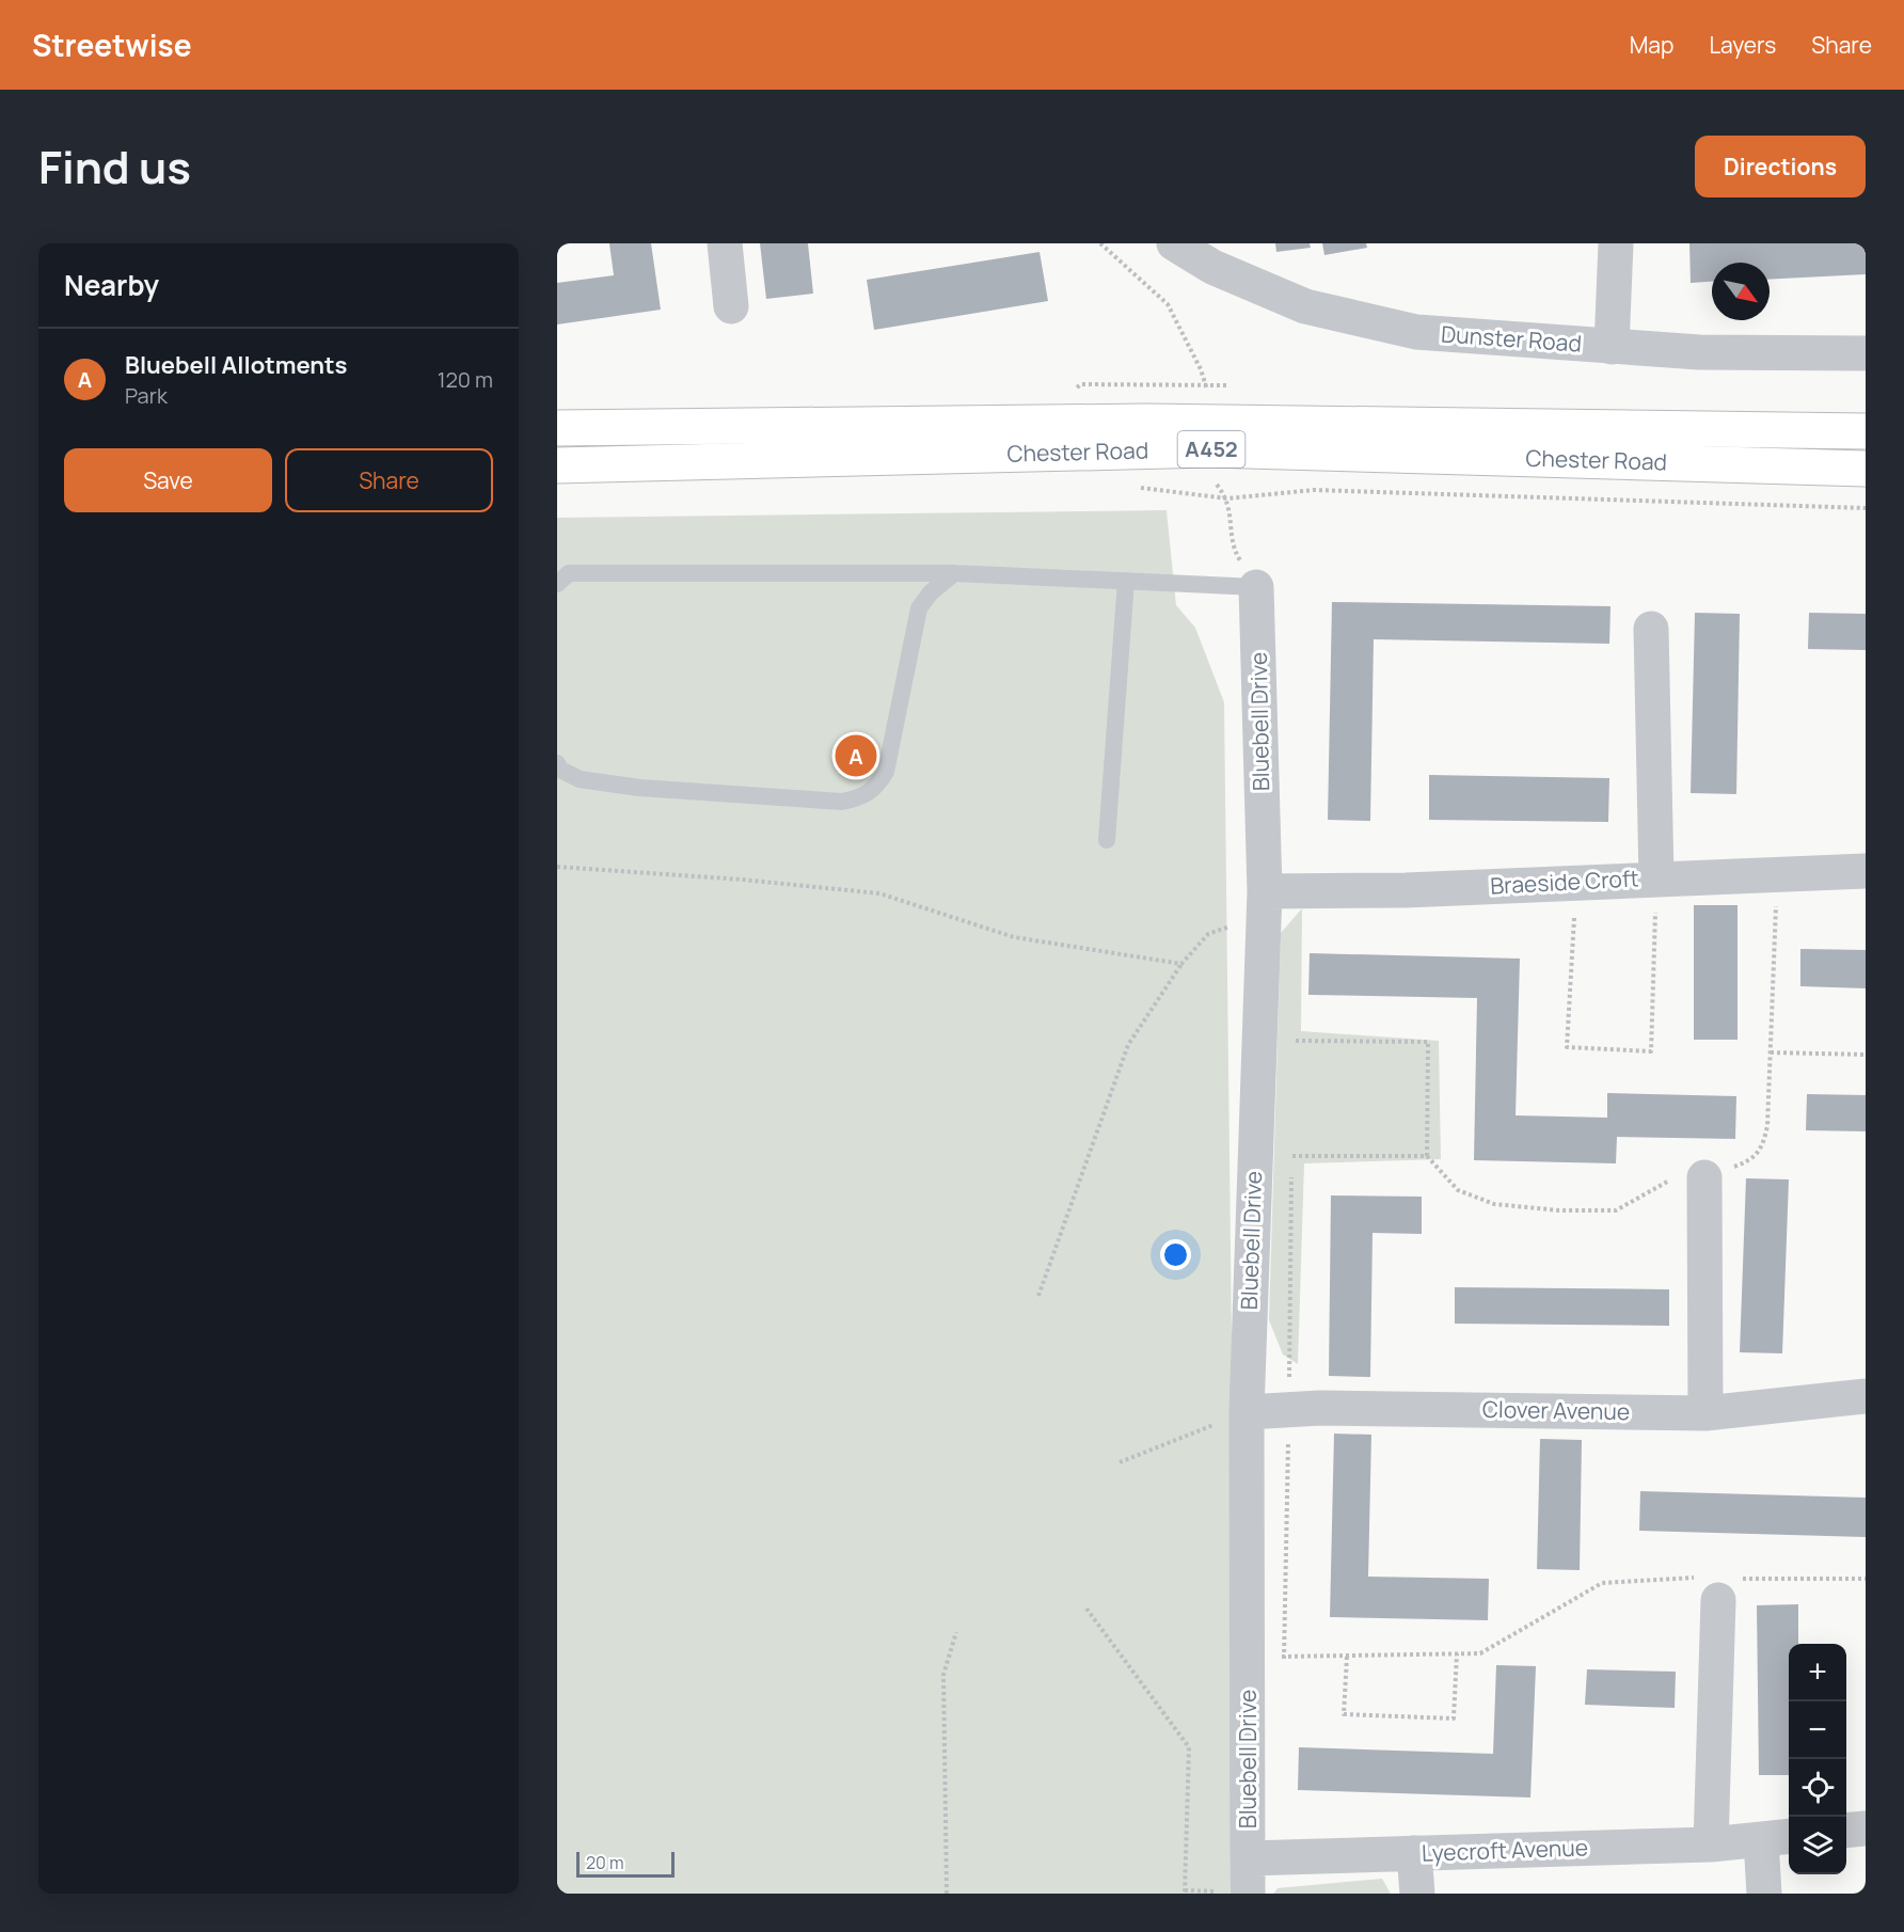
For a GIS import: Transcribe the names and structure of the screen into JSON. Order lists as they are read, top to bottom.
{
  "streets": {
    "highway": ["A452", "Chester Road"],
    "street": [
      "Dunster Road",
      "Bluebell Drive",
      "Braeside Croft",
      "Clover Avenue",
      "Lyecroft Avenue"
    ]
  },
  "crossings": [
    ["Bluebell Drive", "Braeside Croft"],
    ["Bluebell Drive", "Clover Avenue"],
    ["Bluebell Drive", "Lyecroft Avenue"]
  ],
  "scale_bar": "20 m",
  "north": "bottom right",
  "page": {
    "header": "Streetwise",
    "nav": ["Map", "Layers", "Share"],
    "title": "Find us",
    "buttons": [
      "Directions",
      ["Save", "Share"]
    ],
    "heading": "Nearby",
    "list": [
      {
        "mark": "A",
        "name": "Bluebell Allotments",
        "note": "Park",
        "value": "120 m"
      }
    ],
    "pins": "A",
    "map_buttons": ["+", "−"],
    "scale": "20 m"
  }
}
